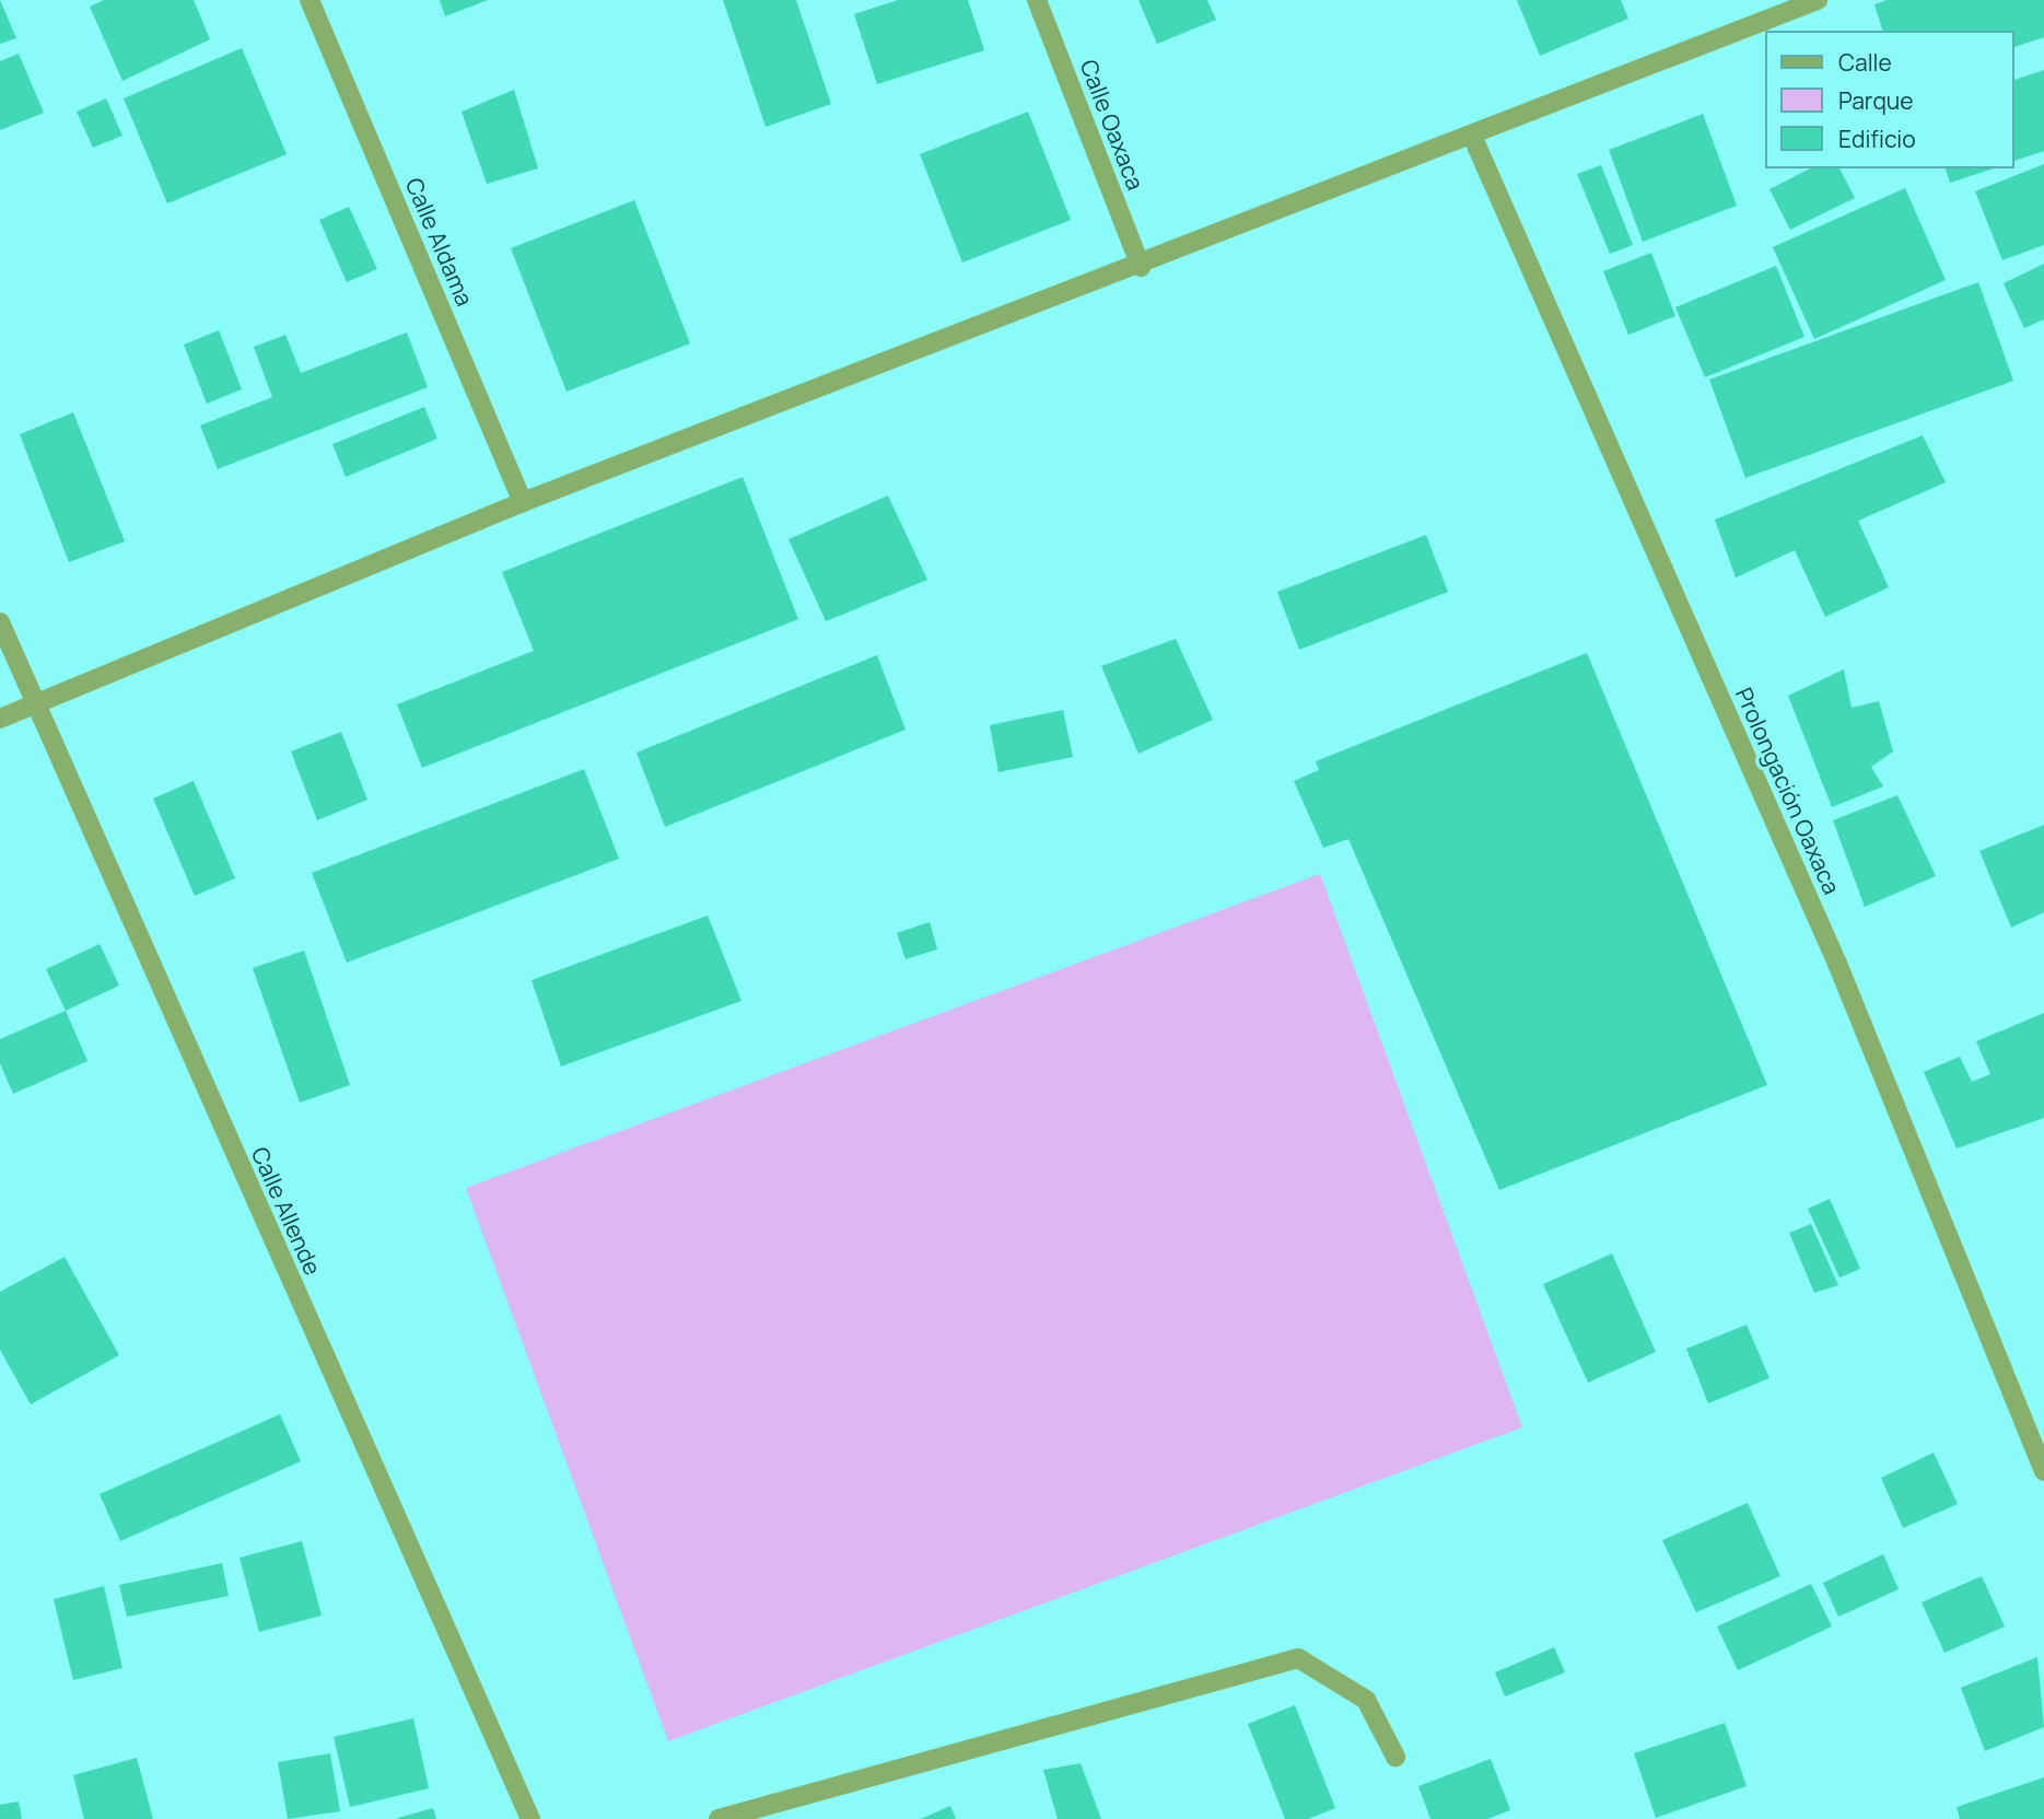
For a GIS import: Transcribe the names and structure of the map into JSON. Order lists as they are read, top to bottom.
{
  "streets": {
    "street": [
      "Calle Oaxaca",
      "Calle Aldama",
      "Prolongación Oaxaca",
      "Calle Allende"
    ]
  },
  "legend": ["Calle", "Parque", "Edificio"]
}
